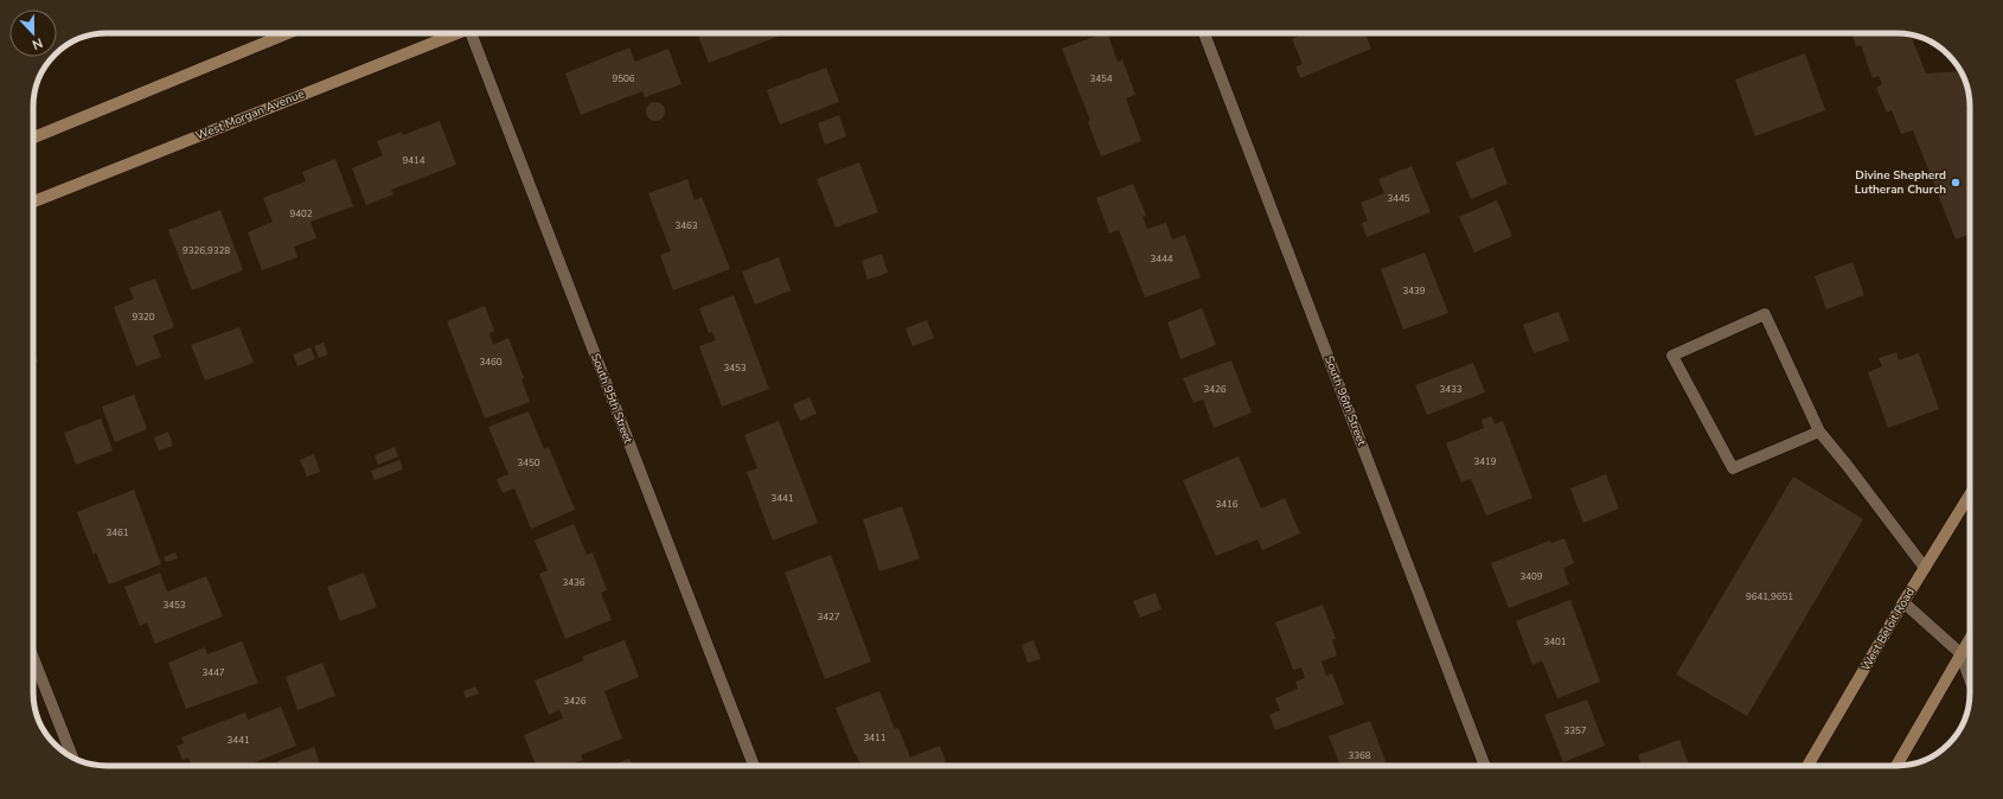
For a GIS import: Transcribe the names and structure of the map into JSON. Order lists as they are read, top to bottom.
{
  "streets": {
    "street": [
      "West Morgan Avenue",
      "South 95th Street",
      "South 96th Street",
      "West Beloit Road"
    ]
  },
  "places": ["Divine Shepherd Lutheran Church"],
  "house_numbers": [
    "9506",
    "3454",
    "9414",
    "3445",
    "9402",
    "3463",
    "9326,9328",
    "3444",
    "3439",
    "9320",
    "3460",
    "3453",
    "3426",
    "3433",
    "3419",
    "3450",
    "3441",
    "3416",
    "3461",
    "3409",
    "3436",
    "9641,9651",
    "3453",
    "3427",
    "3401",
    "3447",
    "3426",
    "3357",
    "3411",
    "3441",
    "3368"
  ],
  "north": "bottom"
}
